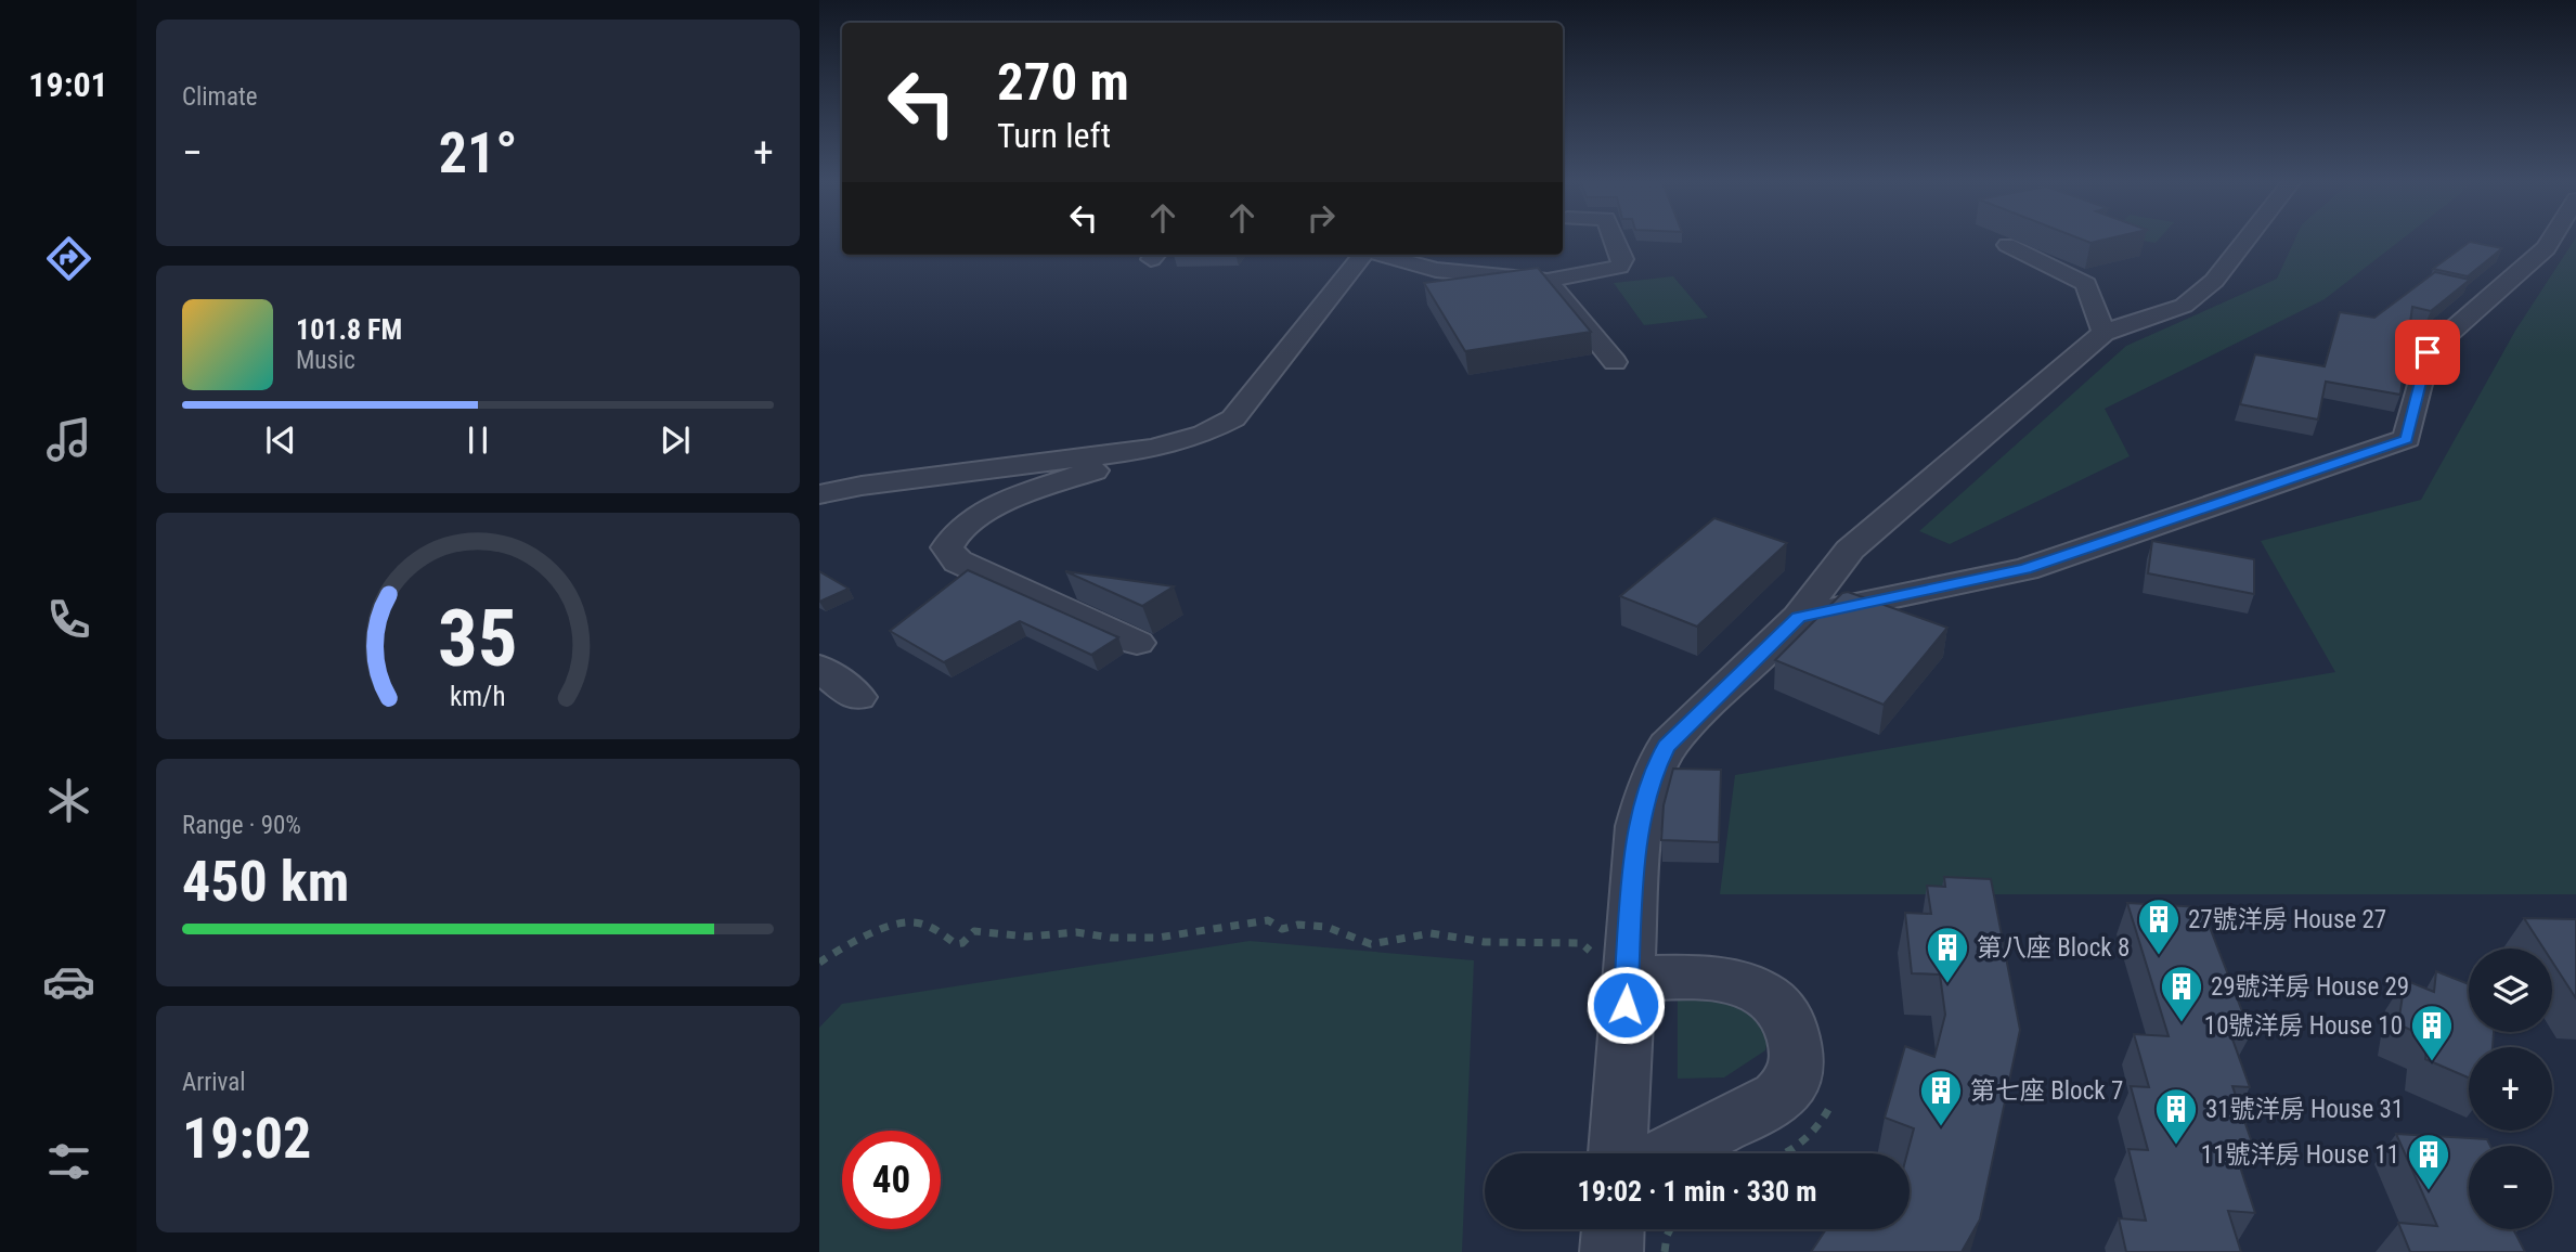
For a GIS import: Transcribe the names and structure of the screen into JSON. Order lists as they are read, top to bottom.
{
  "places": {
    "building": [
      "27號洋房 House 27",
      "第八座 Block 8",
      "29號洋房 House 29",
      "10號洋房 House 10",
      "第七座 Block 7",
      "31號洋房 House 31",
      "11號洋房 House 11"
    ]
  },
  "page": {
    "tabs": "19:01",
    "tile": [
      "Climate",
      ["Range · 90%", "450 km"],
      ["Arrival", "19:02"]
    ],
    "turn": ["270 m", "Turn left"],
    "heat": ["−", "21°", "+"],
    "song": ["101.8 FM", "Music"],
    "map_buttons": ["+", "−"],
    "limit": "40",
    "trip": "19:02 · 1 min · 330 m",
    "gauge": ["35", "km/h"]
  }
}
